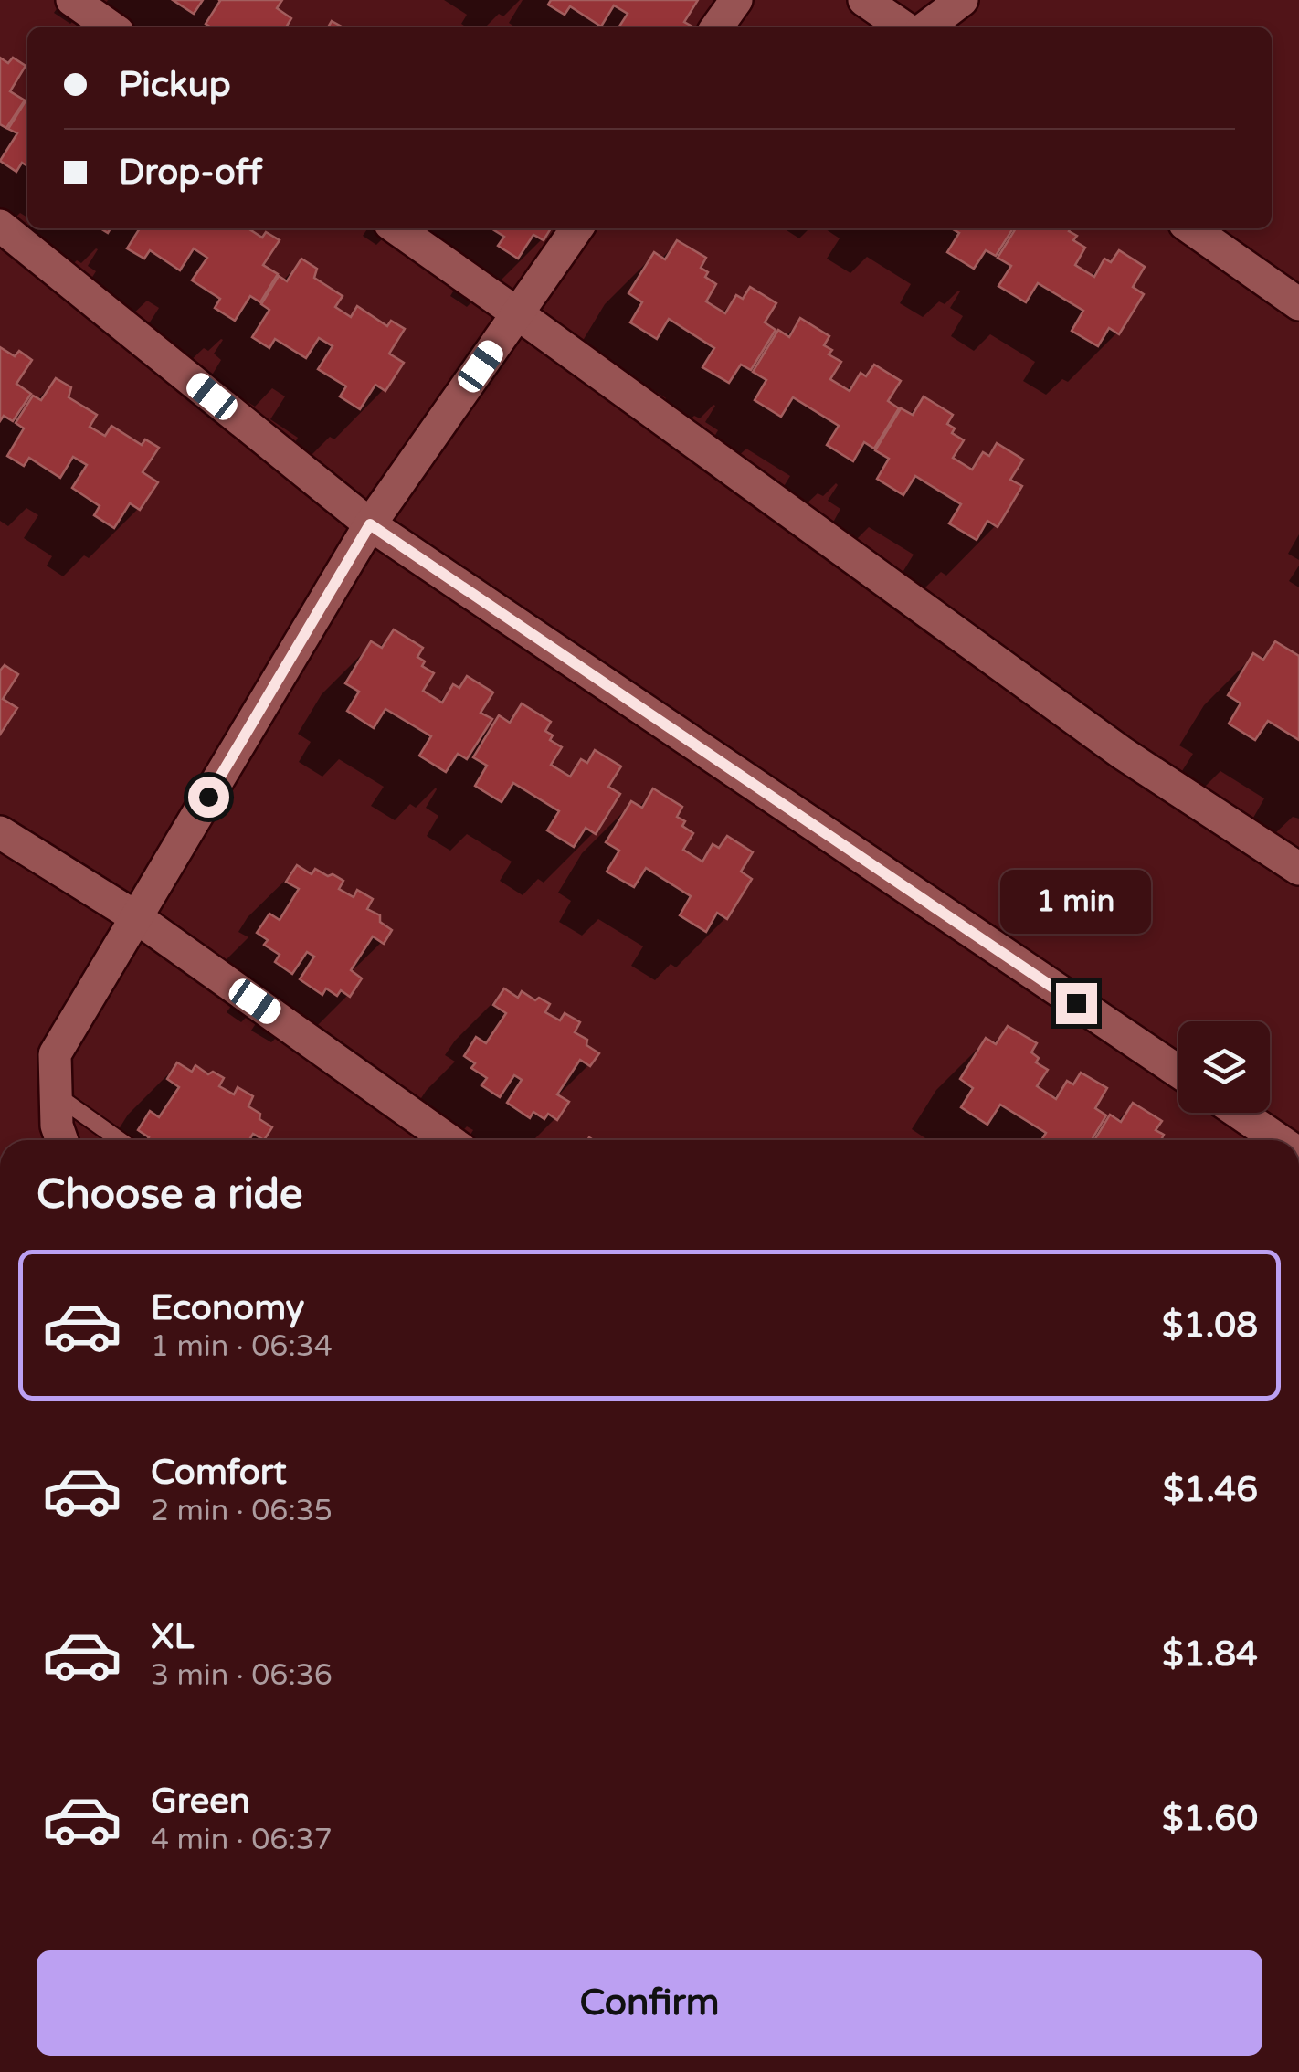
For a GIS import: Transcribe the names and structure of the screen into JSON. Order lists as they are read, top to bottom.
{
  "page": {
    "banner": ["Pickup", "Drop-off"],
    "bubble": "1 min",
    "heading": "Choose a ride",
    "list": [
      {
        "name": "Economy",
        "note": "1 min · 06:34",
        "value": "$1.08"
      },
      {
        "name": "Comfort",
        "note": "2 min · 06:35",
        "value": "$1.46"
      },
      {
        "name": "XL",
        "note": "3 min · 06:36",
        "value": "$1.84"
      },
      {
        "name": "Green",
        "note": "4 min · 06:37",
        "value": "$1.60"
      }
    ],
    "buttons": "Confirm"
  }
}
